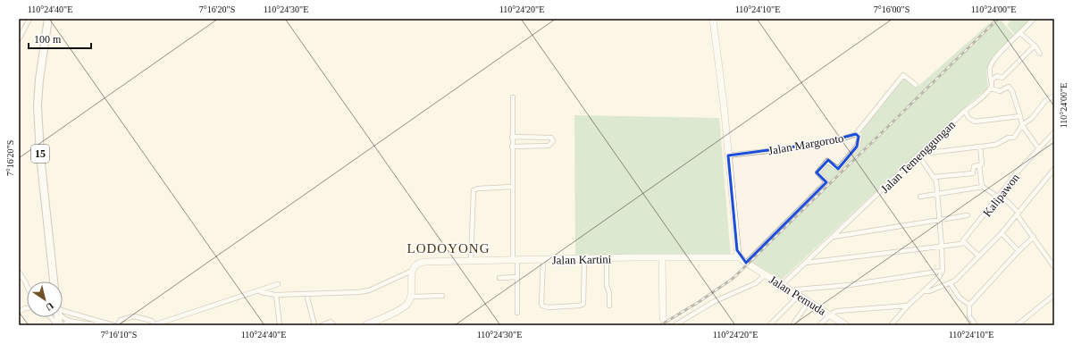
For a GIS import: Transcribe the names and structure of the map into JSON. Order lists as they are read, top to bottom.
{
  "streets": {
    "highway": ["15"],
    "street": [
      "Jalan Margoroto",
      "Jalan Temenggungan",
      "Kalipawon",
      "Jalan Kartini",
      "Jalan Pemuda"
    ]
  },
  "crossings": [
    ["Jalan Temenggungan", "Jalan Pemuda"],
    ["Jalan Kartini", "Jalan Pemuda"]
  ],
  "districts": ["LODOYONG"],
  "scale_bar": "100 m",
  "north": "bottom right",
  "coordinates": [
    "110°24'40\"E",
    "7°16'20\"S",
    "110°24'30\"E",
    "110°24'20\"E",
    "110°24'10\"E",
    "7°16'00\"S",
    "110°24'00\"E",
    "7°16'10\"S"
  ]
}
